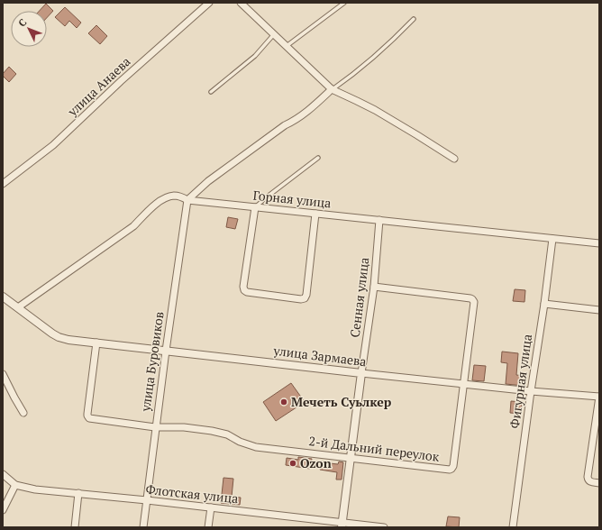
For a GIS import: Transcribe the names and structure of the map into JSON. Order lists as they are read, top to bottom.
{
  "streets": {
    "street": [
      "улица Анаева",
      "Горная улица",
      "Сенная улица",
      "улица Зармаева",
      "улица Буровиков",
      "Фигурная улица",
      "2-й Дальний переулок",
      "Флотская улица"
    ]
  },
  "crossings": [
    ["Горная улица", "Сенная улица"],
    ["Горная улица", "улица Зармаева"],
    ["Горная улица", "улица Буровиков"],
    ["Горная улица", "Фигурная улица"],
    ["Сенная улица", "улица Зармаева"],
    ["Сенная улица", "2-й Дальний переулок"],
    ["Сенная улица", "Флотская улица"],
    ["улица Зармаева", "улица Буровиков"],
    ["улица Зармаева", "Фигурная улица"],
    ["улица Зармаева", "2-й Дальний переулок"],
    ["улица Буровиков", "2-й Дальний переулок"],
    ["улица Буровиков", "Флотская улица"]
  ],
  "places": ["Мечеть Суьлкер", "Ozon"],
  "north": "top left"
}
